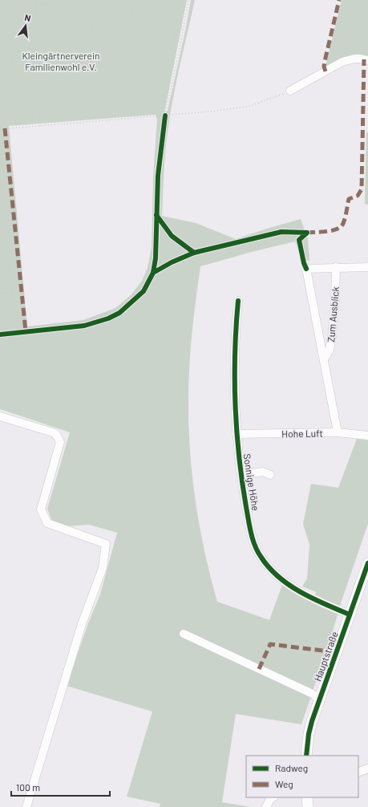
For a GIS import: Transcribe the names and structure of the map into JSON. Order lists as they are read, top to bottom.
{
  "streets": {
    "main road": ["Hauptstraße"],
    "street": ["Zum Ausblick", "Hohe Luft", "Sonnige Höhe"]
  },
  "crossings": [
    ["Zum Ausblick", "Hohe Luft"],
    ["Hohe Luft", "Sonnige Höhe"],
    ["Sonnige Höhe", "Hauptstraße"]
  ],
  "parks": ["Kleingärtnerverein Familienwohl e.V."],
  "legend": ["Radweg", "Weg"],
  "scale_bar": "100 m",
  "north": "top"
}
